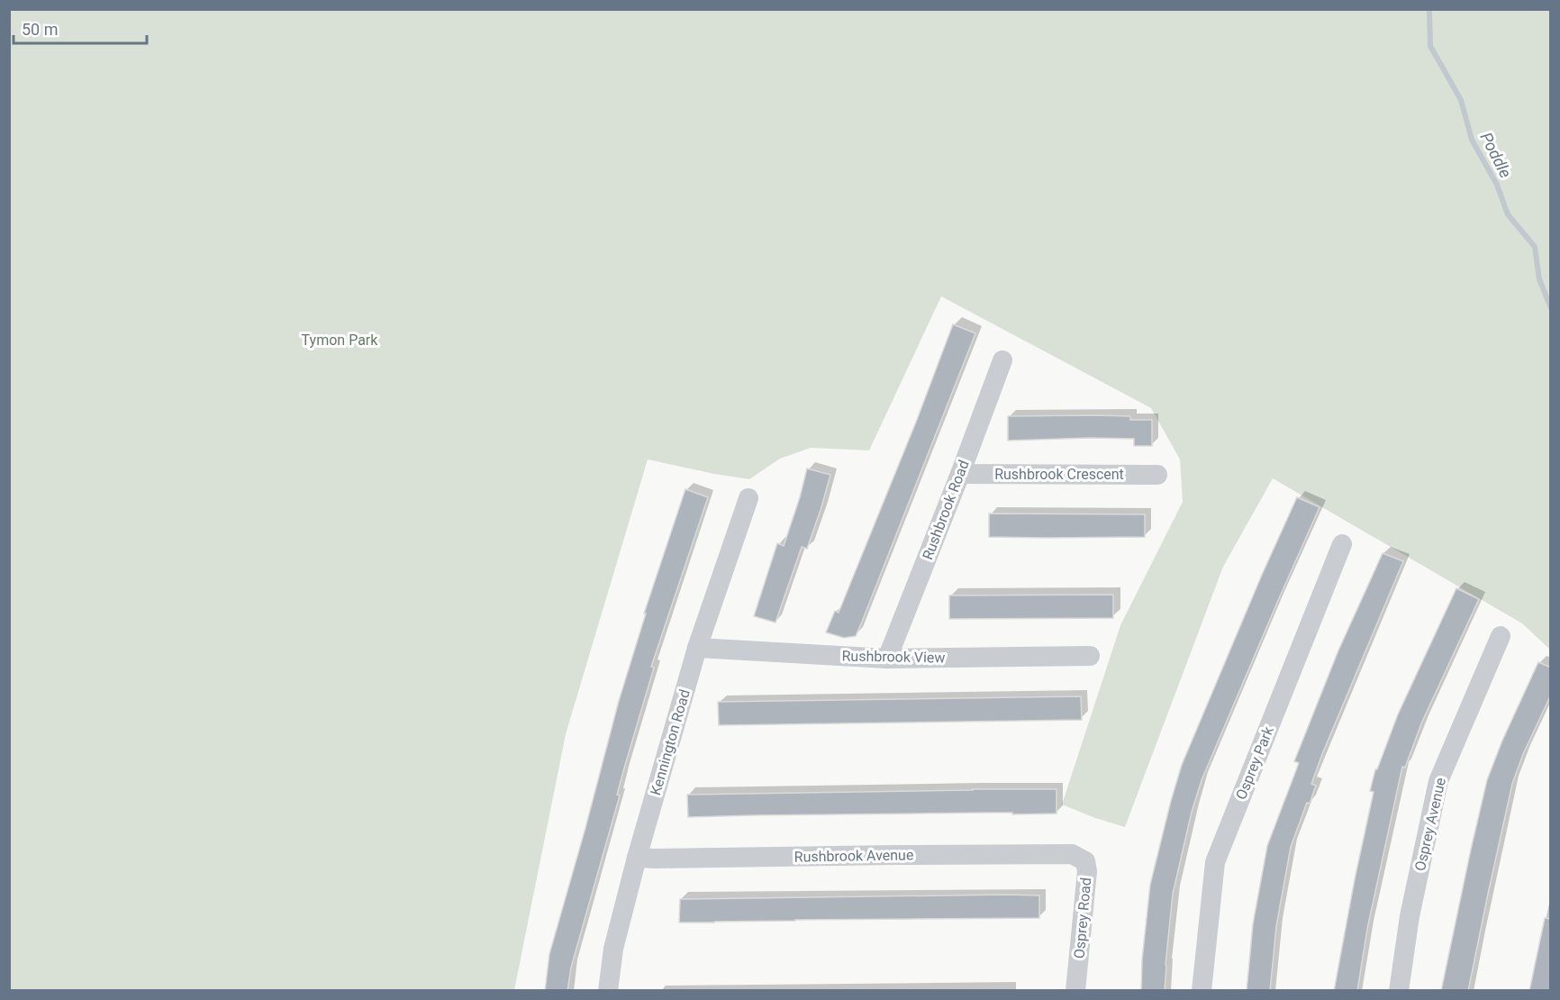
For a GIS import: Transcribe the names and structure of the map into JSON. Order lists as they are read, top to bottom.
{
  "streets": {
    "street": [
      "Rushbrook Crescent",
      "Rushbrook Road",
      "Rushbrook View",
      "Kennington Road",
      "Osprey Park",
      "Osprey Avenue",
      "Rushbrook Avenue",
      "Osprey Road"
    ]
  },
  "crossings": [
    ["Rushbrook Crescent", "Rushbrook Road"],
    ["Rushbrook Road", "Rushbrook View"],
    ["Rushbrook View", "Kennington Road"],
    ["Kennington Road", "Rushbrook Avenue"],
    ["Rushbrook Avenue", "Osprey Road"]
  ],
  "water": ["Poddle"],
  "parks": ["Tymon Park"],
  "scale_bar": "50 m"
}
